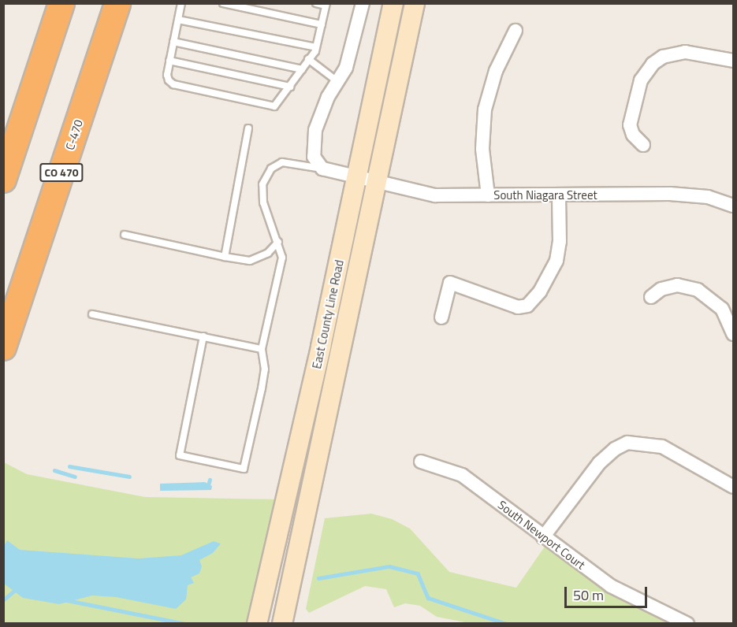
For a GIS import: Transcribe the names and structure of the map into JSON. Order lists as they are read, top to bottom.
{
  "streets": {
    "highway": ["C-470", "CO 470"],
    "main road": ["East County Line Road"],
    "street": ["South Niagara Street", "South Newport Court"]
  },
  "crossings": [
    ["South Niagara Street", "East County Line Road"]
  ],
  "scale_bar": "50 m"
}
